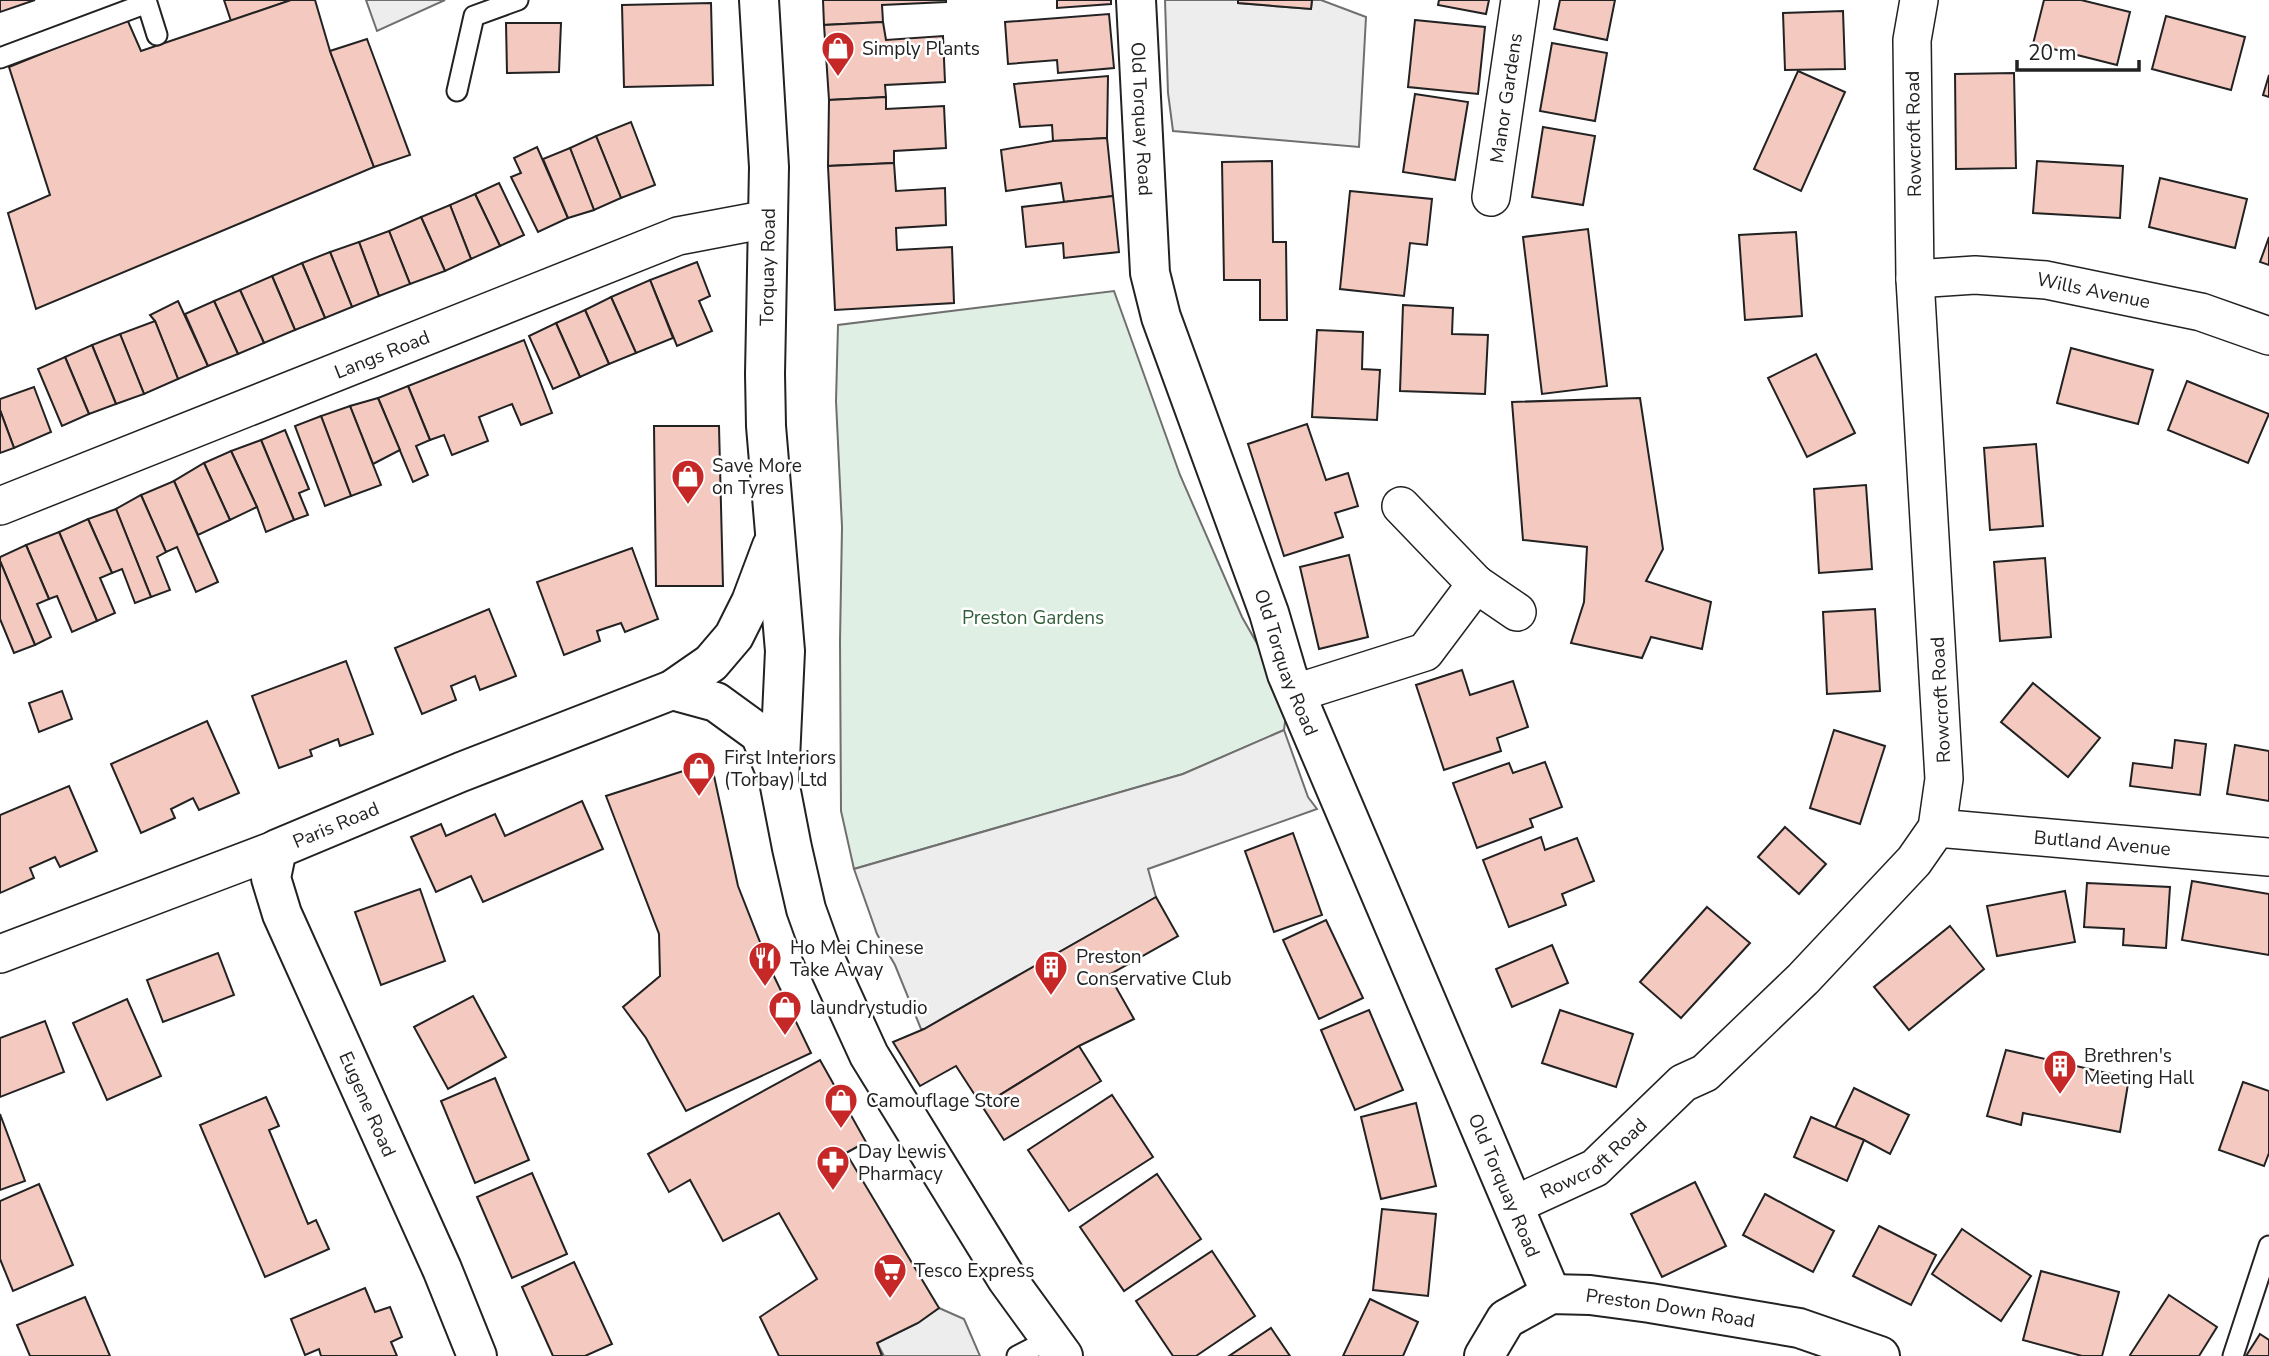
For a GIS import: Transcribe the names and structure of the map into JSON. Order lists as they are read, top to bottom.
{
  "streets": {
    "main road": [
      "Old Torquay Road",
      "Torquay Road",
      "Paris Road",
      "Eugene Road",
      "Preston Down Road"
    ],
    "street": [
      "Manor Gardens",
      "Rowcroft Road",
      "Wills Avenue",
      "Langs Road",
      "Butland Avenue"
    ]
  },
  "crossings": [
    ["Old Torquay Road", "Rowcroft Road"],
    ["Old Torquay Road", "Preston Down Road"],
    ["Rowcroft Road", "Wills Avenue"],
    ["Rowcroft Road", "Butland Avenue"],
    ["Torquay Road", "Langs Road"],
    ["Torquay Road", "Paris Road"],
    ["Paris Road", "Eugene Road"]
  ],
  "parks": ["Preston Gardens"],
  "places": {
    "shop": [
      "Simply Plants",
      "Save More on Tyres",
      "First Interiors (Torbay) Ltd",
      "laundrystudio",
      "Camouflage Store"
    ],
    "restaurant": ["Ho Mei Chinese Take Away"],
    "building": ["Preston Conservative Club", "Brethren's Meeting Hall"],
    "pharmacy": ["Day Lewis Pharmacy"],
    "supermarket": ["Tesco Express"]
  },
  "scale_bar": "20 m"
}
